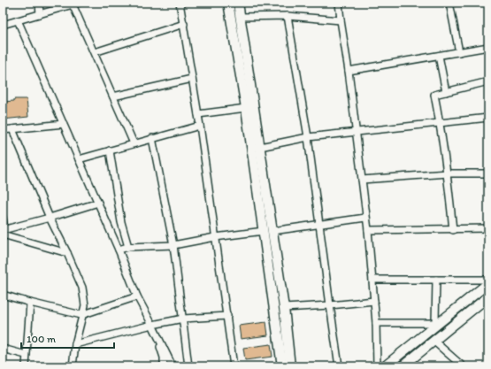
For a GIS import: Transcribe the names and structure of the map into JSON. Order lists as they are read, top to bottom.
{
  "scale_bar": "100 m"
}
